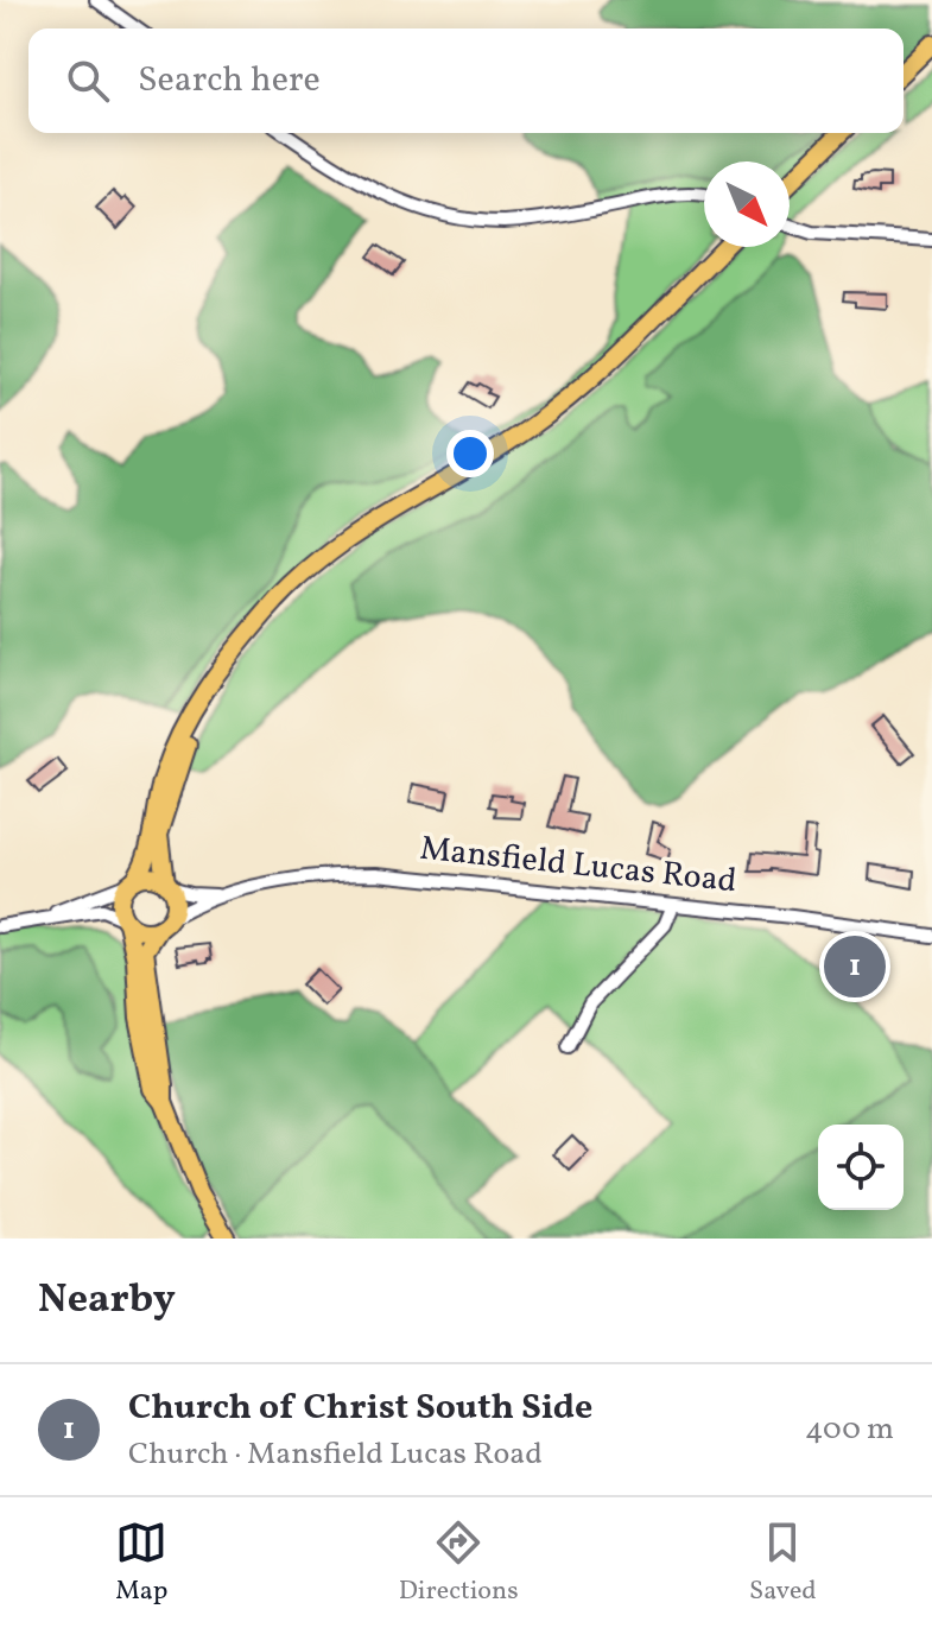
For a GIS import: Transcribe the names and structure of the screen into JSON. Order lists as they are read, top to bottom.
{
  "streets": {
    "street": ["Mansfield Lucas Road"]
  },
  "north": "bottom right",
  "page": {
    "search": "Search here",
    "pins": "1",
    "heading": "Nearby",
    "list": [
      {
        "mark": "1",
        "name": "Church of Christ South Side",
        "note": "Church · Mansfield Lucas Road",
        "value": "400 m"
      }
    ],
    "nav": ["Map", "Directions", "Saved"]
  }
}
